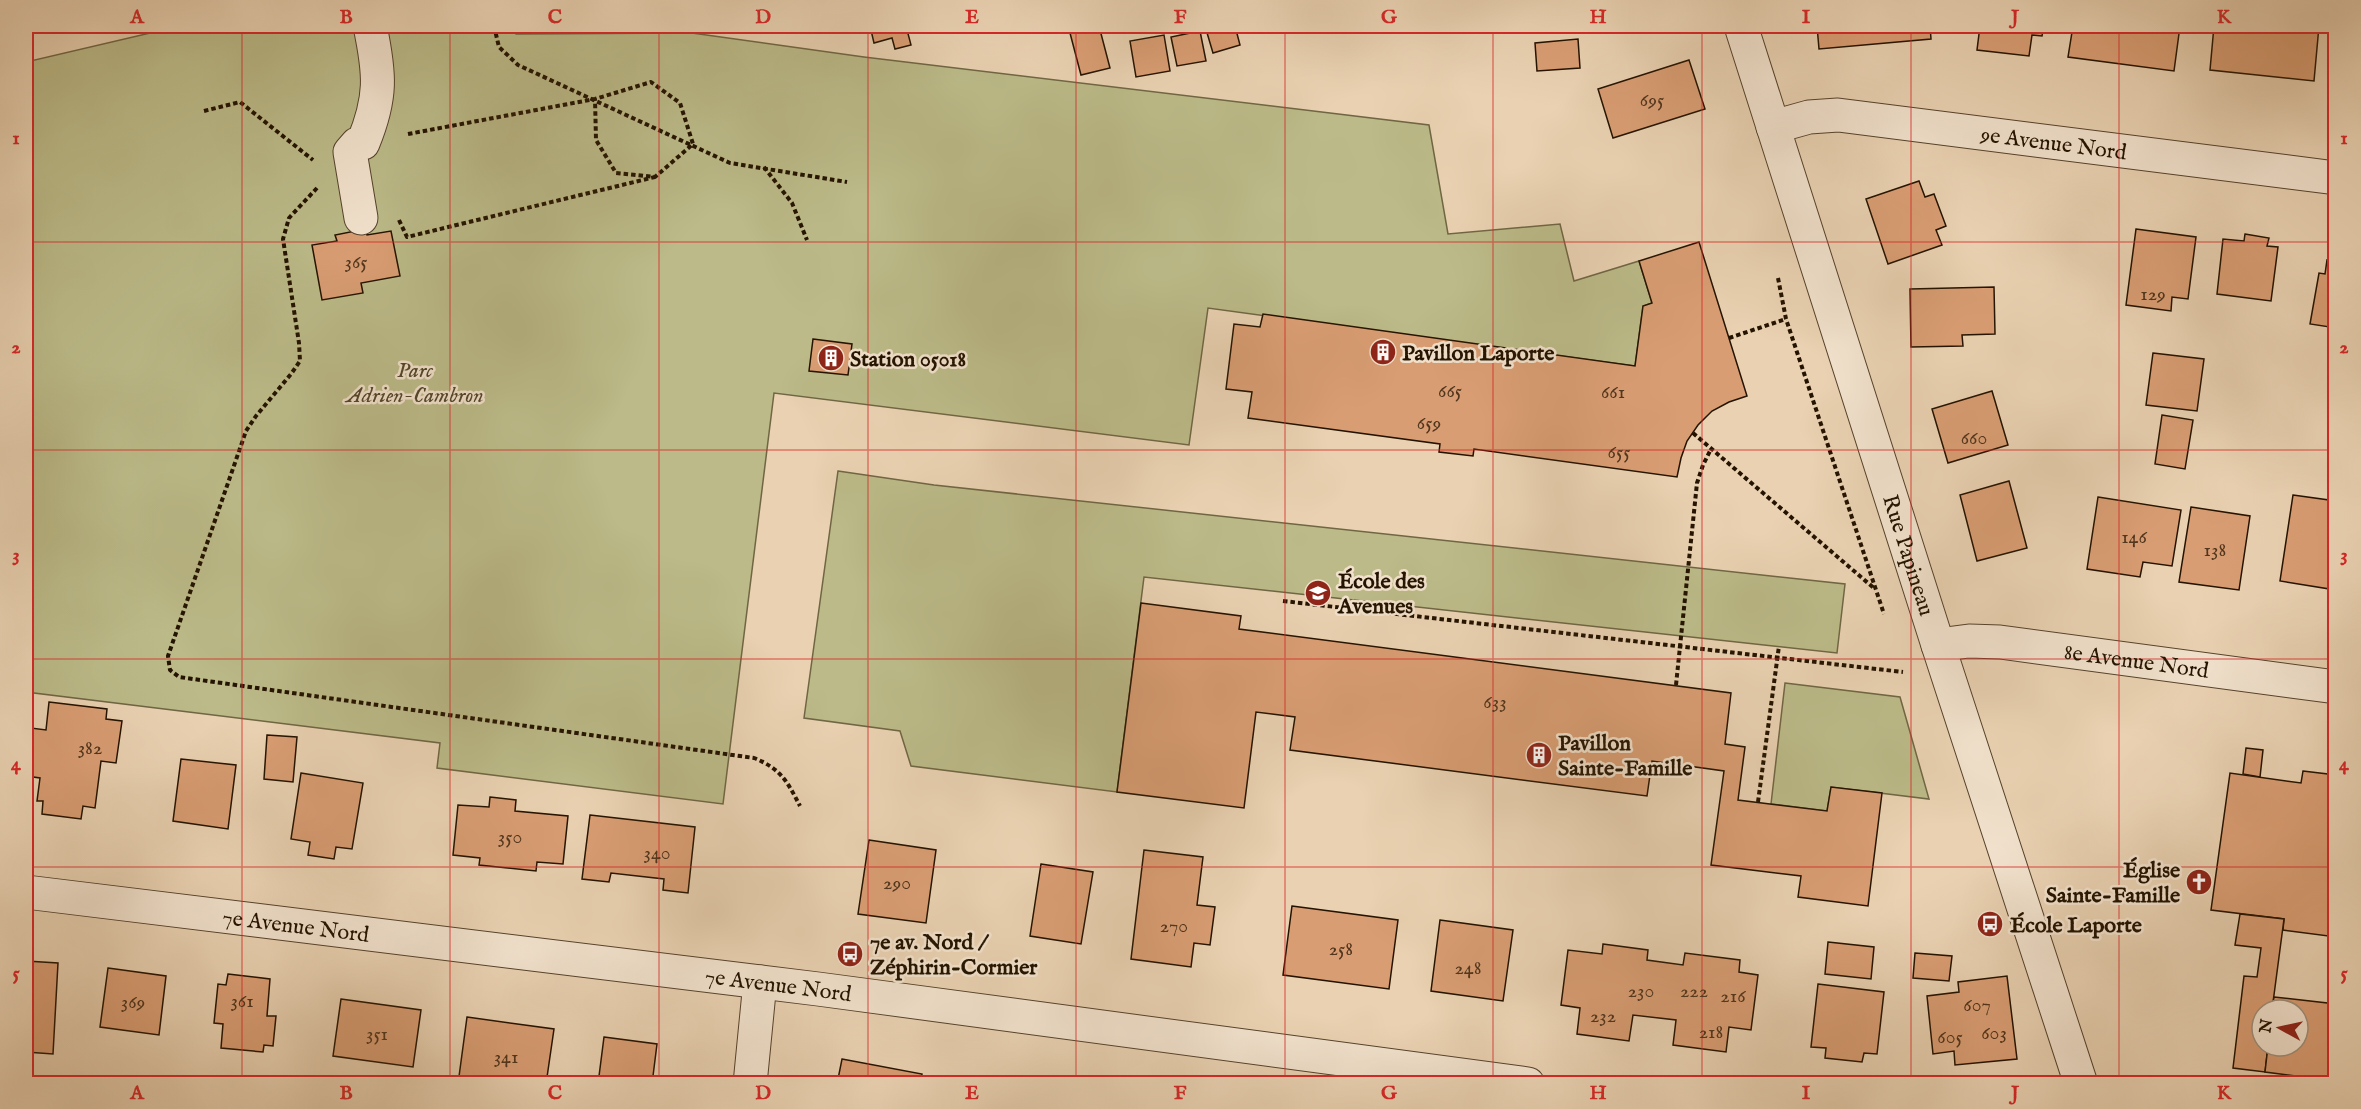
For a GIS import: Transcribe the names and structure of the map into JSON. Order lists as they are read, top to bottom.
{
  "streets": {
    "street": [
      "9e Avenue Nord",
      "Rue Papineau",
      "8e Avenue Nord",
      "7e Avenue Nord"
    ]
  },
  "crossings": [
    ["9e Avenue Nord", "Rue Papineau"],
    ["Rue Papineau", "8e Avenue Nord"]
  ],
  "parks": ["Parc Adrien-Cambron"],
  "places": {
    "building": ["Pavillon Laporte", "Station 05018", "Pavillon Sainte-Famille"],
    "school or university": ["École des Avenues"],
    "church": ["Église Sainte-Famille"],
    "bus stop": ["École Laporte", "7e av. Nord / Zéphirin-Cormier"]
  },
  "house_numbers": [
    "695",
    "365",
    "129",
    "665",
    "661",
    "659",
    "660",
    "655",
    "146",
    "138",
    "633",
    "382",
    "350",
    "340",
    "290",
    "270",
    "258",
    "248",
    "230",
    "222",
    "216",
    "361",
    "369",
    "607",
    "232",
    "218",
    "603",
    "351",
    "605",
    "341"
  ],
  "north": "left",
  "grid": {
    "columns": [
      "A",
      "B",
      "C",
      "D",
      "E",
      "F",
      "G",
      "H",
      "I",
      "J",
      "K"
    ],
    "rows": [
      "1",
      "2",
      "3",
      "4",
      "5"
    ]
  }
}
